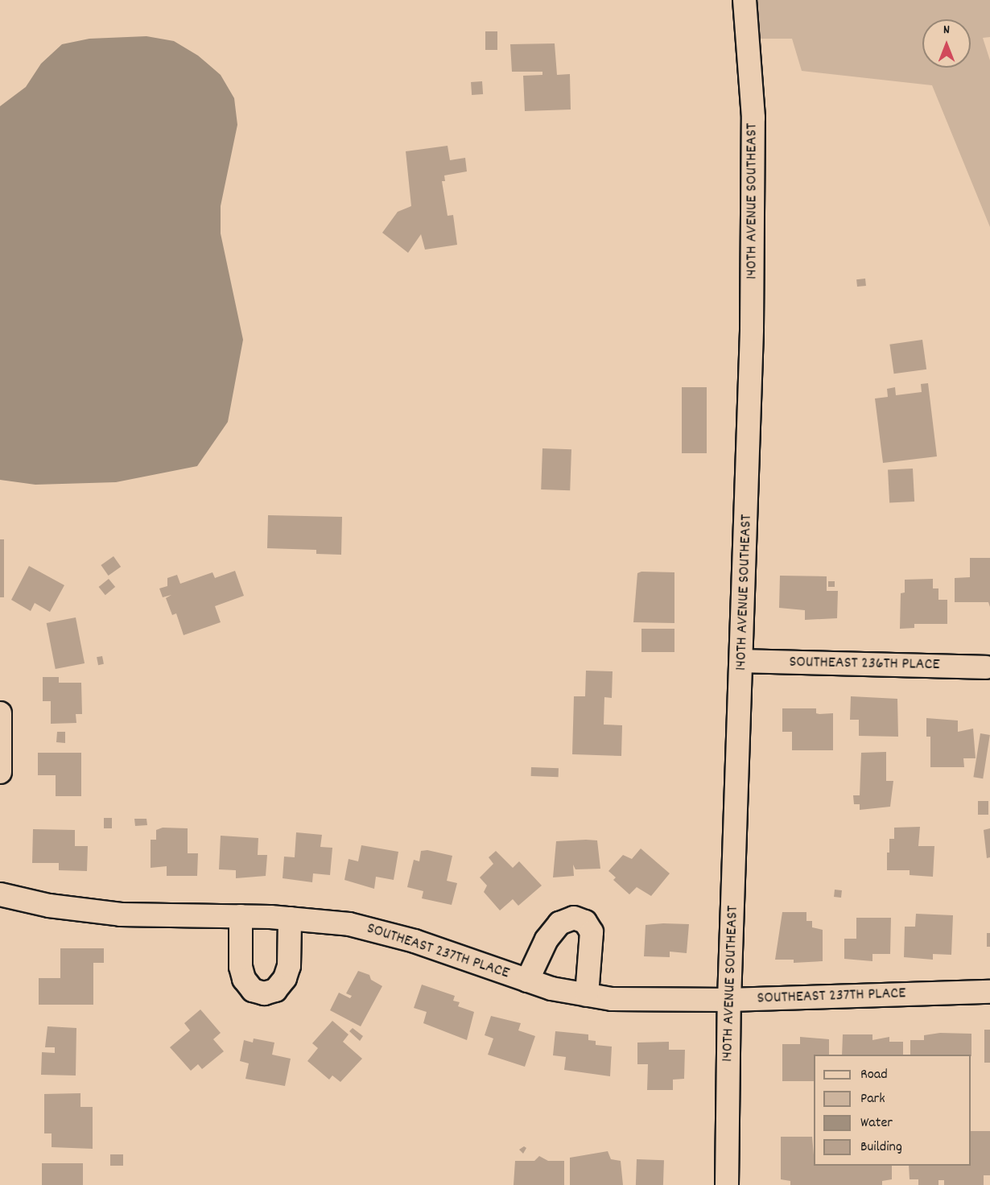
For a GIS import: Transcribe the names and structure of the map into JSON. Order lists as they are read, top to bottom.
{
  "streets": {
    "street": ["140TH AVENUE SOUTHEAST", "SOUTHEAST 236TH PLACE", "SOUTHEAST 237TH PLACE"]
  },
  "crossings": [
    ["140TH AVENUE SOUTHEAST", "SOUTHEAST 236TH PLACE"],
    ["140TH AVENUE SOUTHEAST", "SOUTHEAST 237TH PLACE"]
  ],
  "legend": [
    "Road",
    "Park",
    "Water",
    "Building"
  ],
  "north": "top"
}
